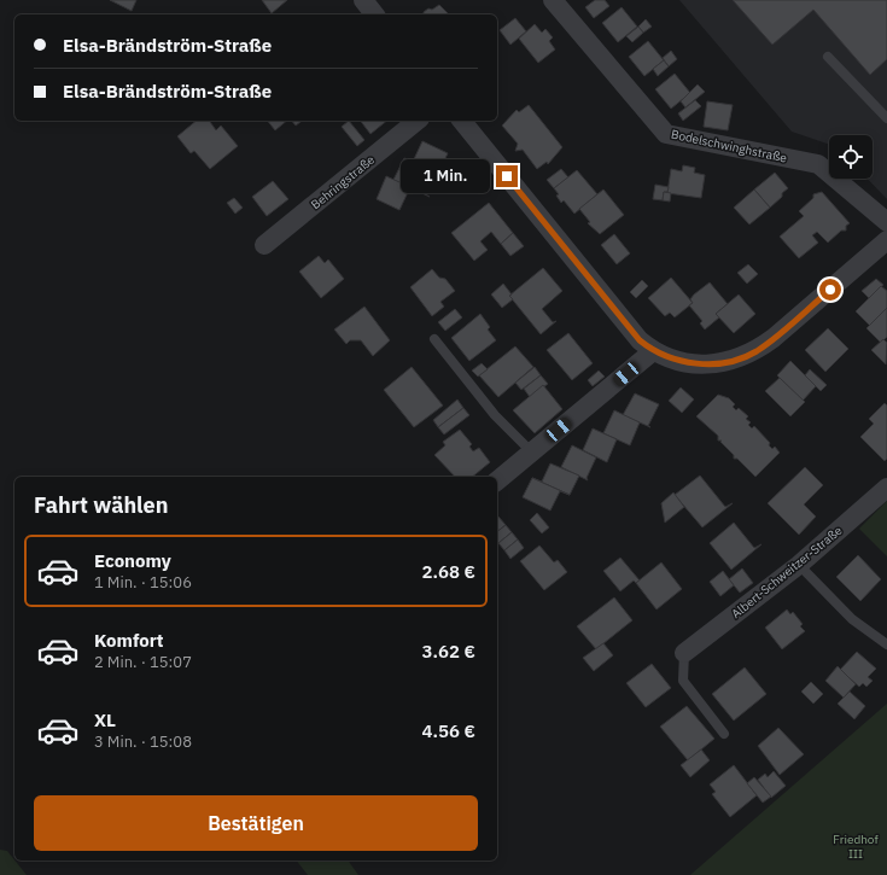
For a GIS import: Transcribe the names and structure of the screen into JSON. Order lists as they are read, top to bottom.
{
  "streets": {
    "street": ["Bodelschwinghstraße", "Behringstraße", "Albert-Schweitzer-Straße"]
  },
  "parks": ["Friedhof III"],
  "page": {
    "banner": ["Elsa-Brändström-Straße", "Elsa-Brändström-Straße"],
    "bubble": "1 Min.",
    "heading": "Fahrt wählen",
    "list": [
      {
        "name": "Economy",
        "note": "1 Min. · 15:06",
        "value": "2.68 €"
      },
      {
        "name": "Komfort",
        "note": "2 Min. · 15:07",
        "value": "3.62 €"
      },
      {
        "name": "XL",
        "note": "3 Min. · 15:08",
        "value": "4.56 €"
      }
    ],
    "buttons": "Bestätigen"
  }
}
